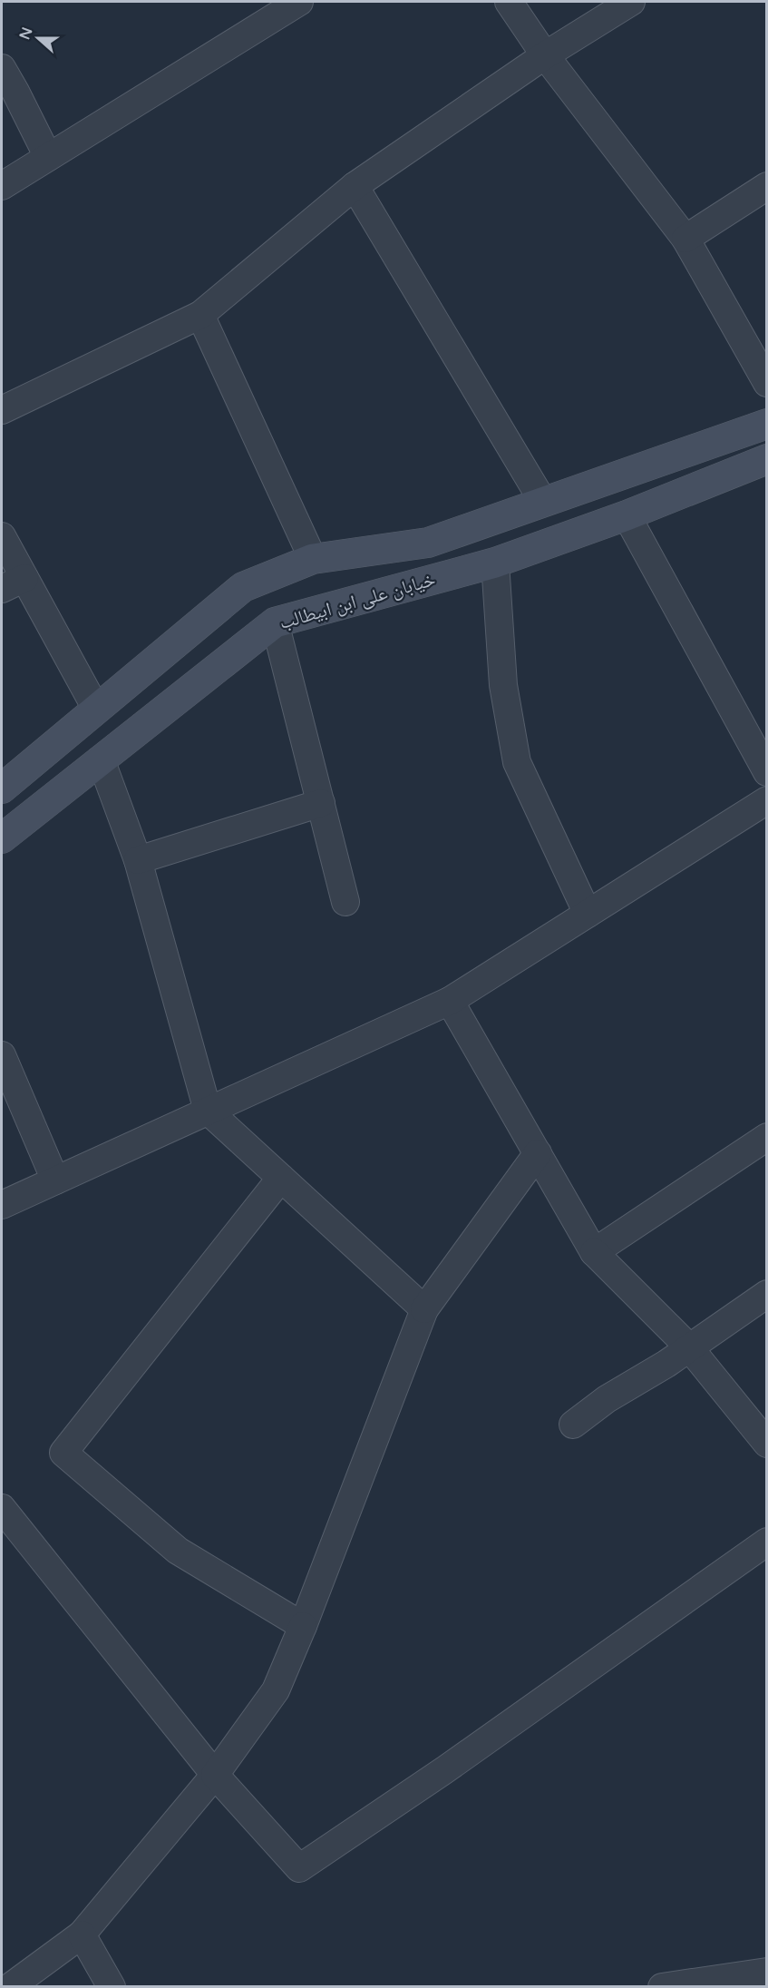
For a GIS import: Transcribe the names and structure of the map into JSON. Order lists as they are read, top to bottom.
{
  "streets": {
    "street": ["خیابان علی ابن ابیطالب"]
  },
  "north": "left"
}
